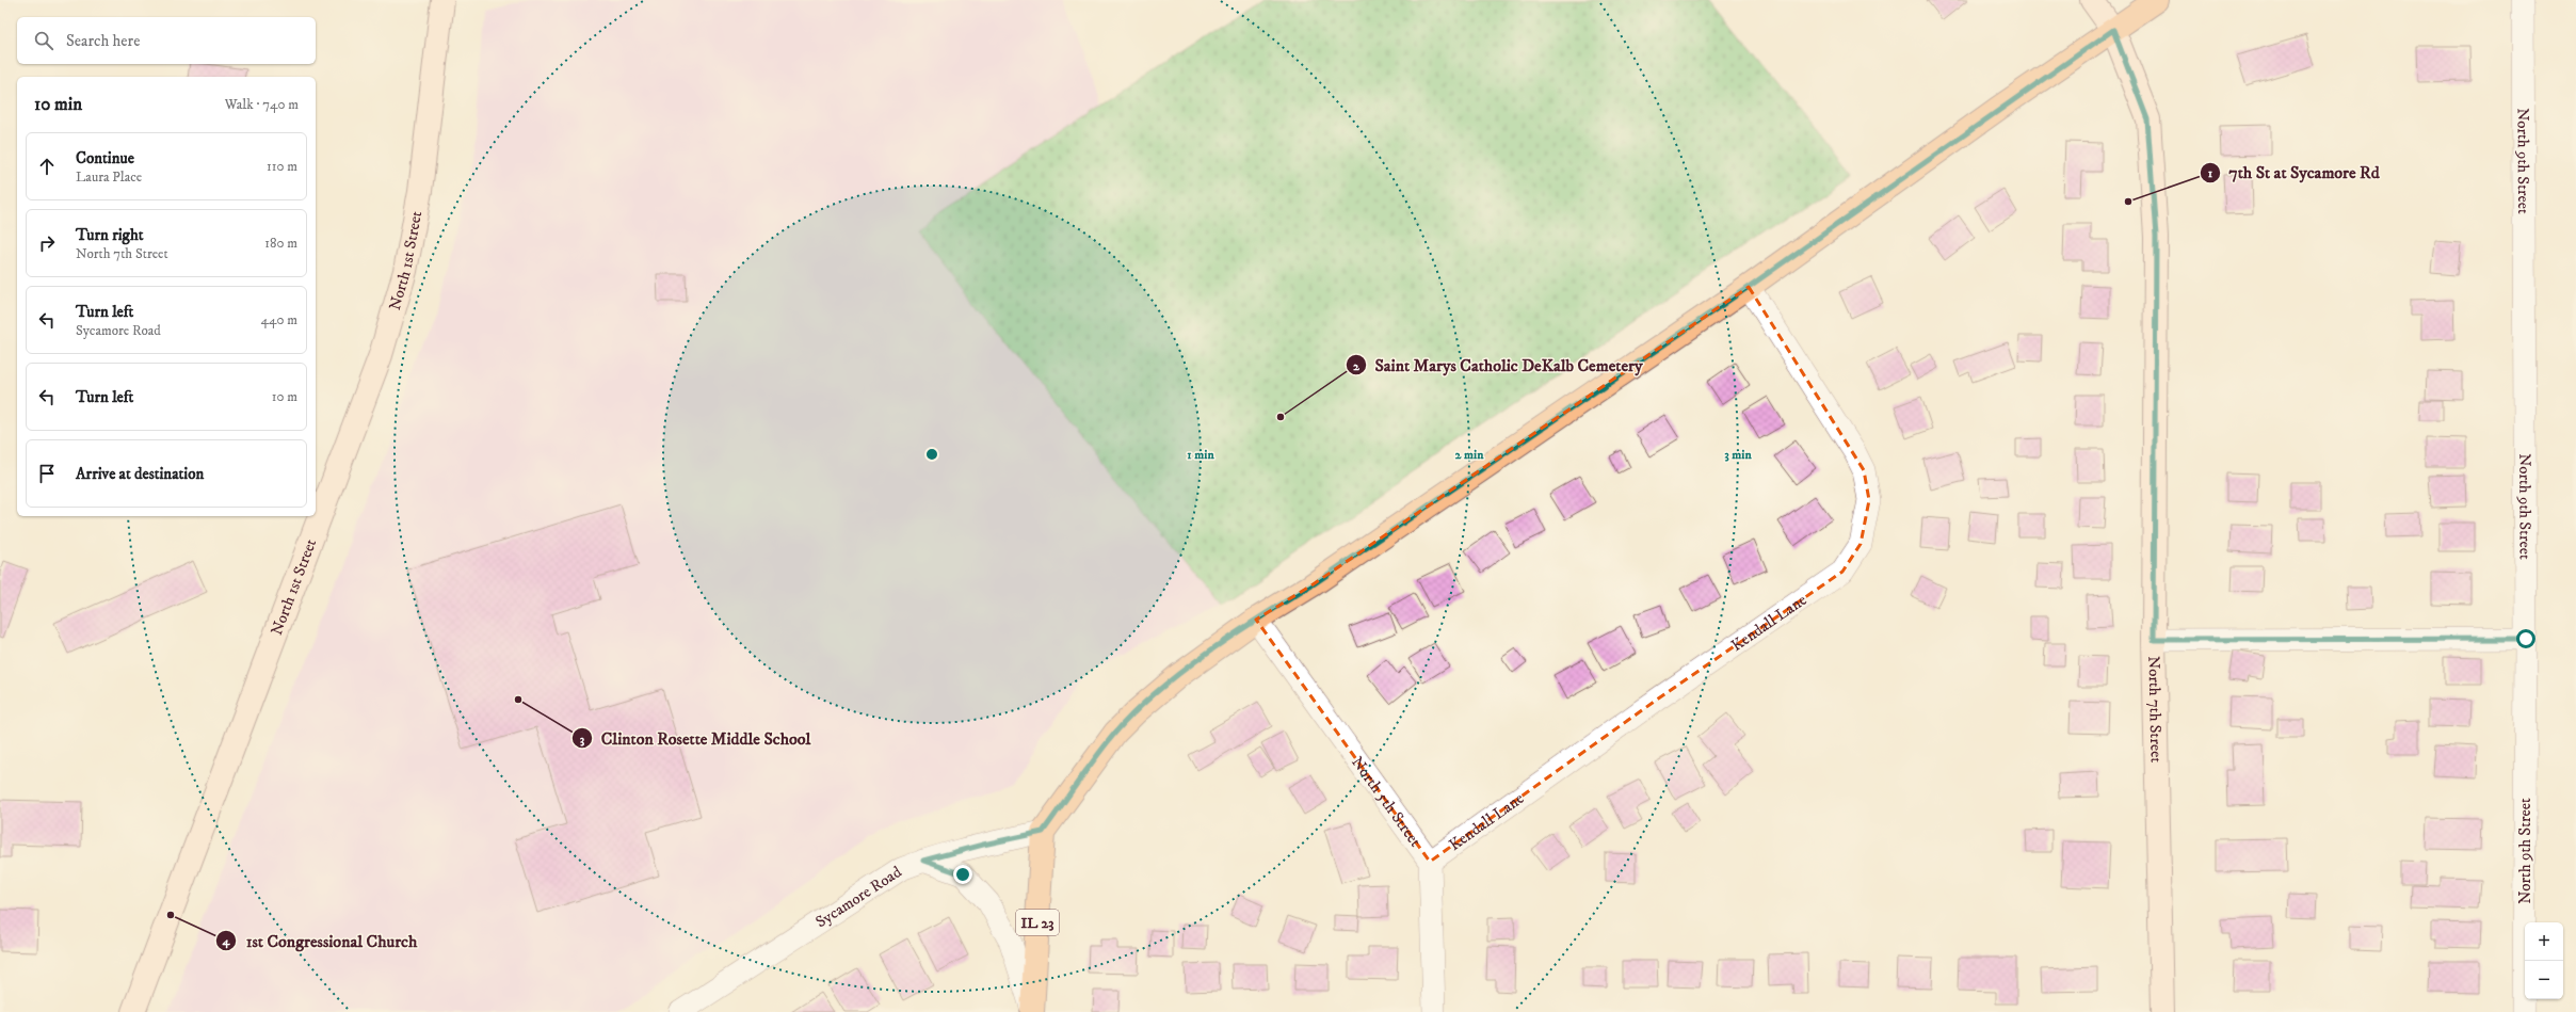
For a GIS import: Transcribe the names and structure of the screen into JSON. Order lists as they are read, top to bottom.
{
  "streets": {
    "main road": ["IL 23"],
    "street": [
      "North 9th Street",
      "North 1st Street",
      "Kendall Lane",
      "North 7th Street",
      "North 5th Street",
      "Sycamore Road"
    ]
  },
  "crossings": [
    ["Kendall Lane", "North 5th Street"],
    ["Sycamore Road", "IL 23"]
  ],
  "places": [
    "7th St at Sycamore Rd",
    "Saint Marys Catholic DeKalb Cemetery",
    "Clinton Rosette Middle School",
    "1st Congressional Church"
  ],
  "page": {
    "search": "Search here",
    "heading": ["10 min", "Walk · 740 m"],
    "list": [
      ["Continue", "Laura Place", "110 m"],
      ["Turn right", "North 7th Street", "180 m"],
      ["Turn left", "Sycamore Road", "440 m"],
      ["Turn left", "10 m"],
      "Arrive at destination"
    ],
    "map_buttons": ["+", "−"]
  },
  "rings": ["1 min", "2 min", "3 min"]
}
